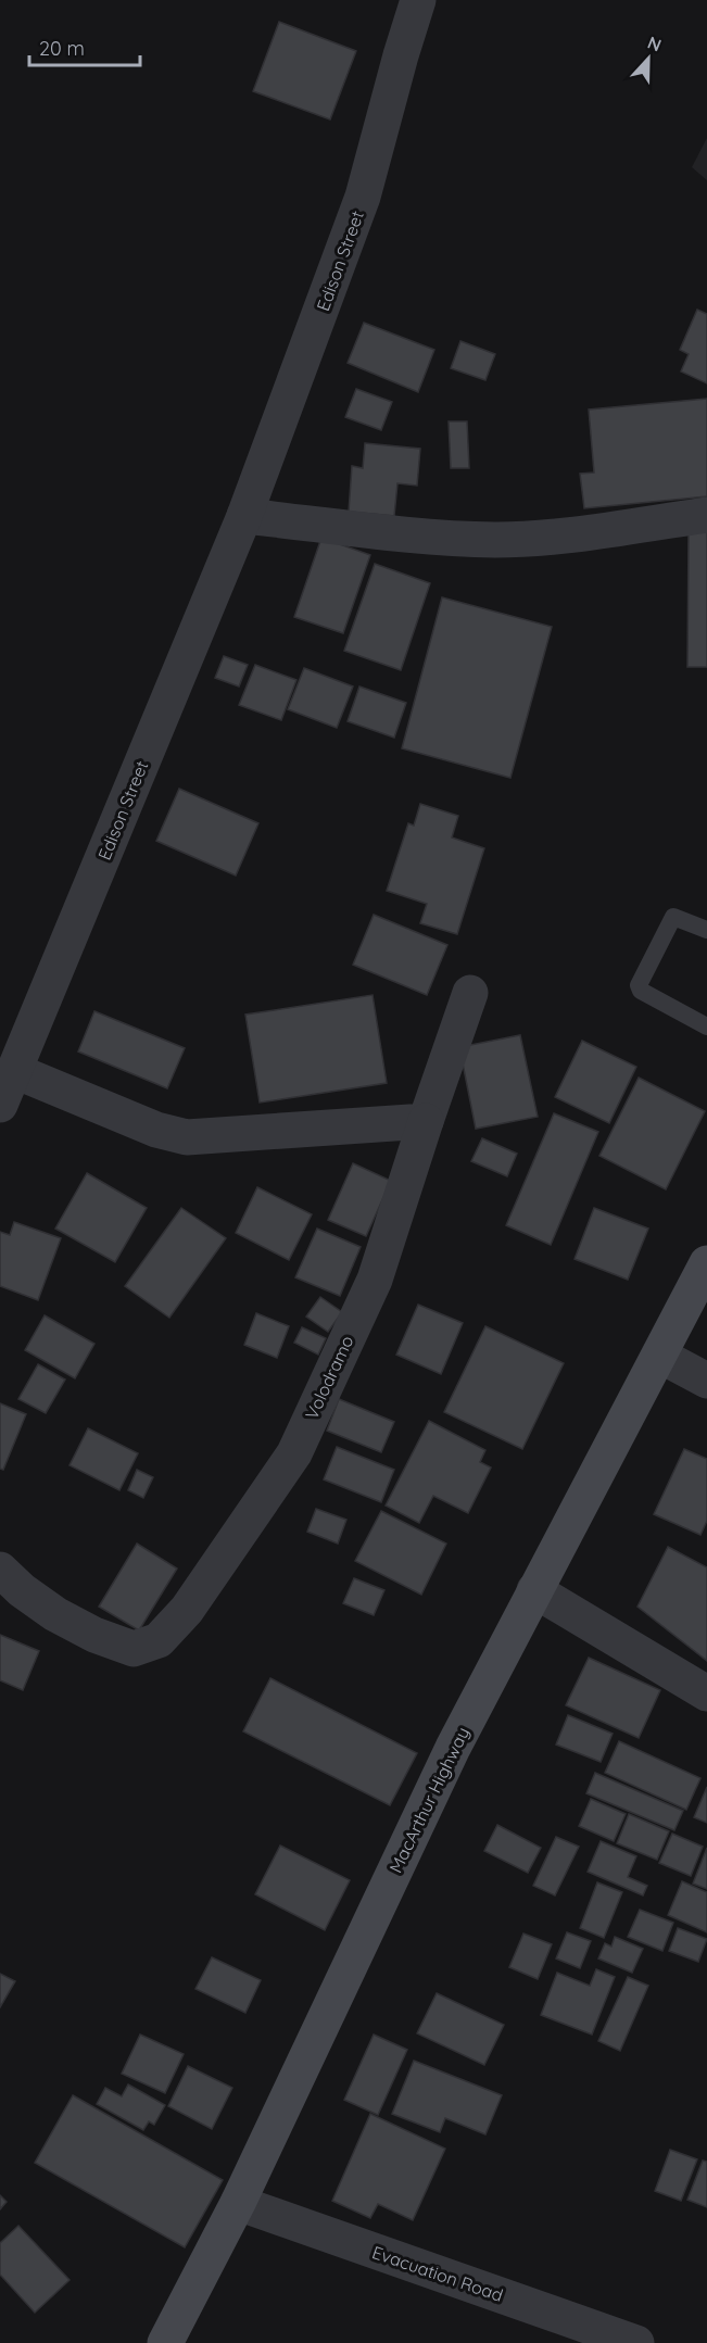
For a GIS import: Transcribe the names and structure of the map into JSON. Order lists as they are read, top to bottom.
{
  "streets": {
    "main road": ["MacArthur Highway"],
    "street": ["Edison Street", "Volodramo", "Evacuation Road"]
  },
  "crossings": [
    ["MacArthur Highway", "Evacuation Road"]
  ],
  "scale_bar": "20 m",
  "north": "top"
}
